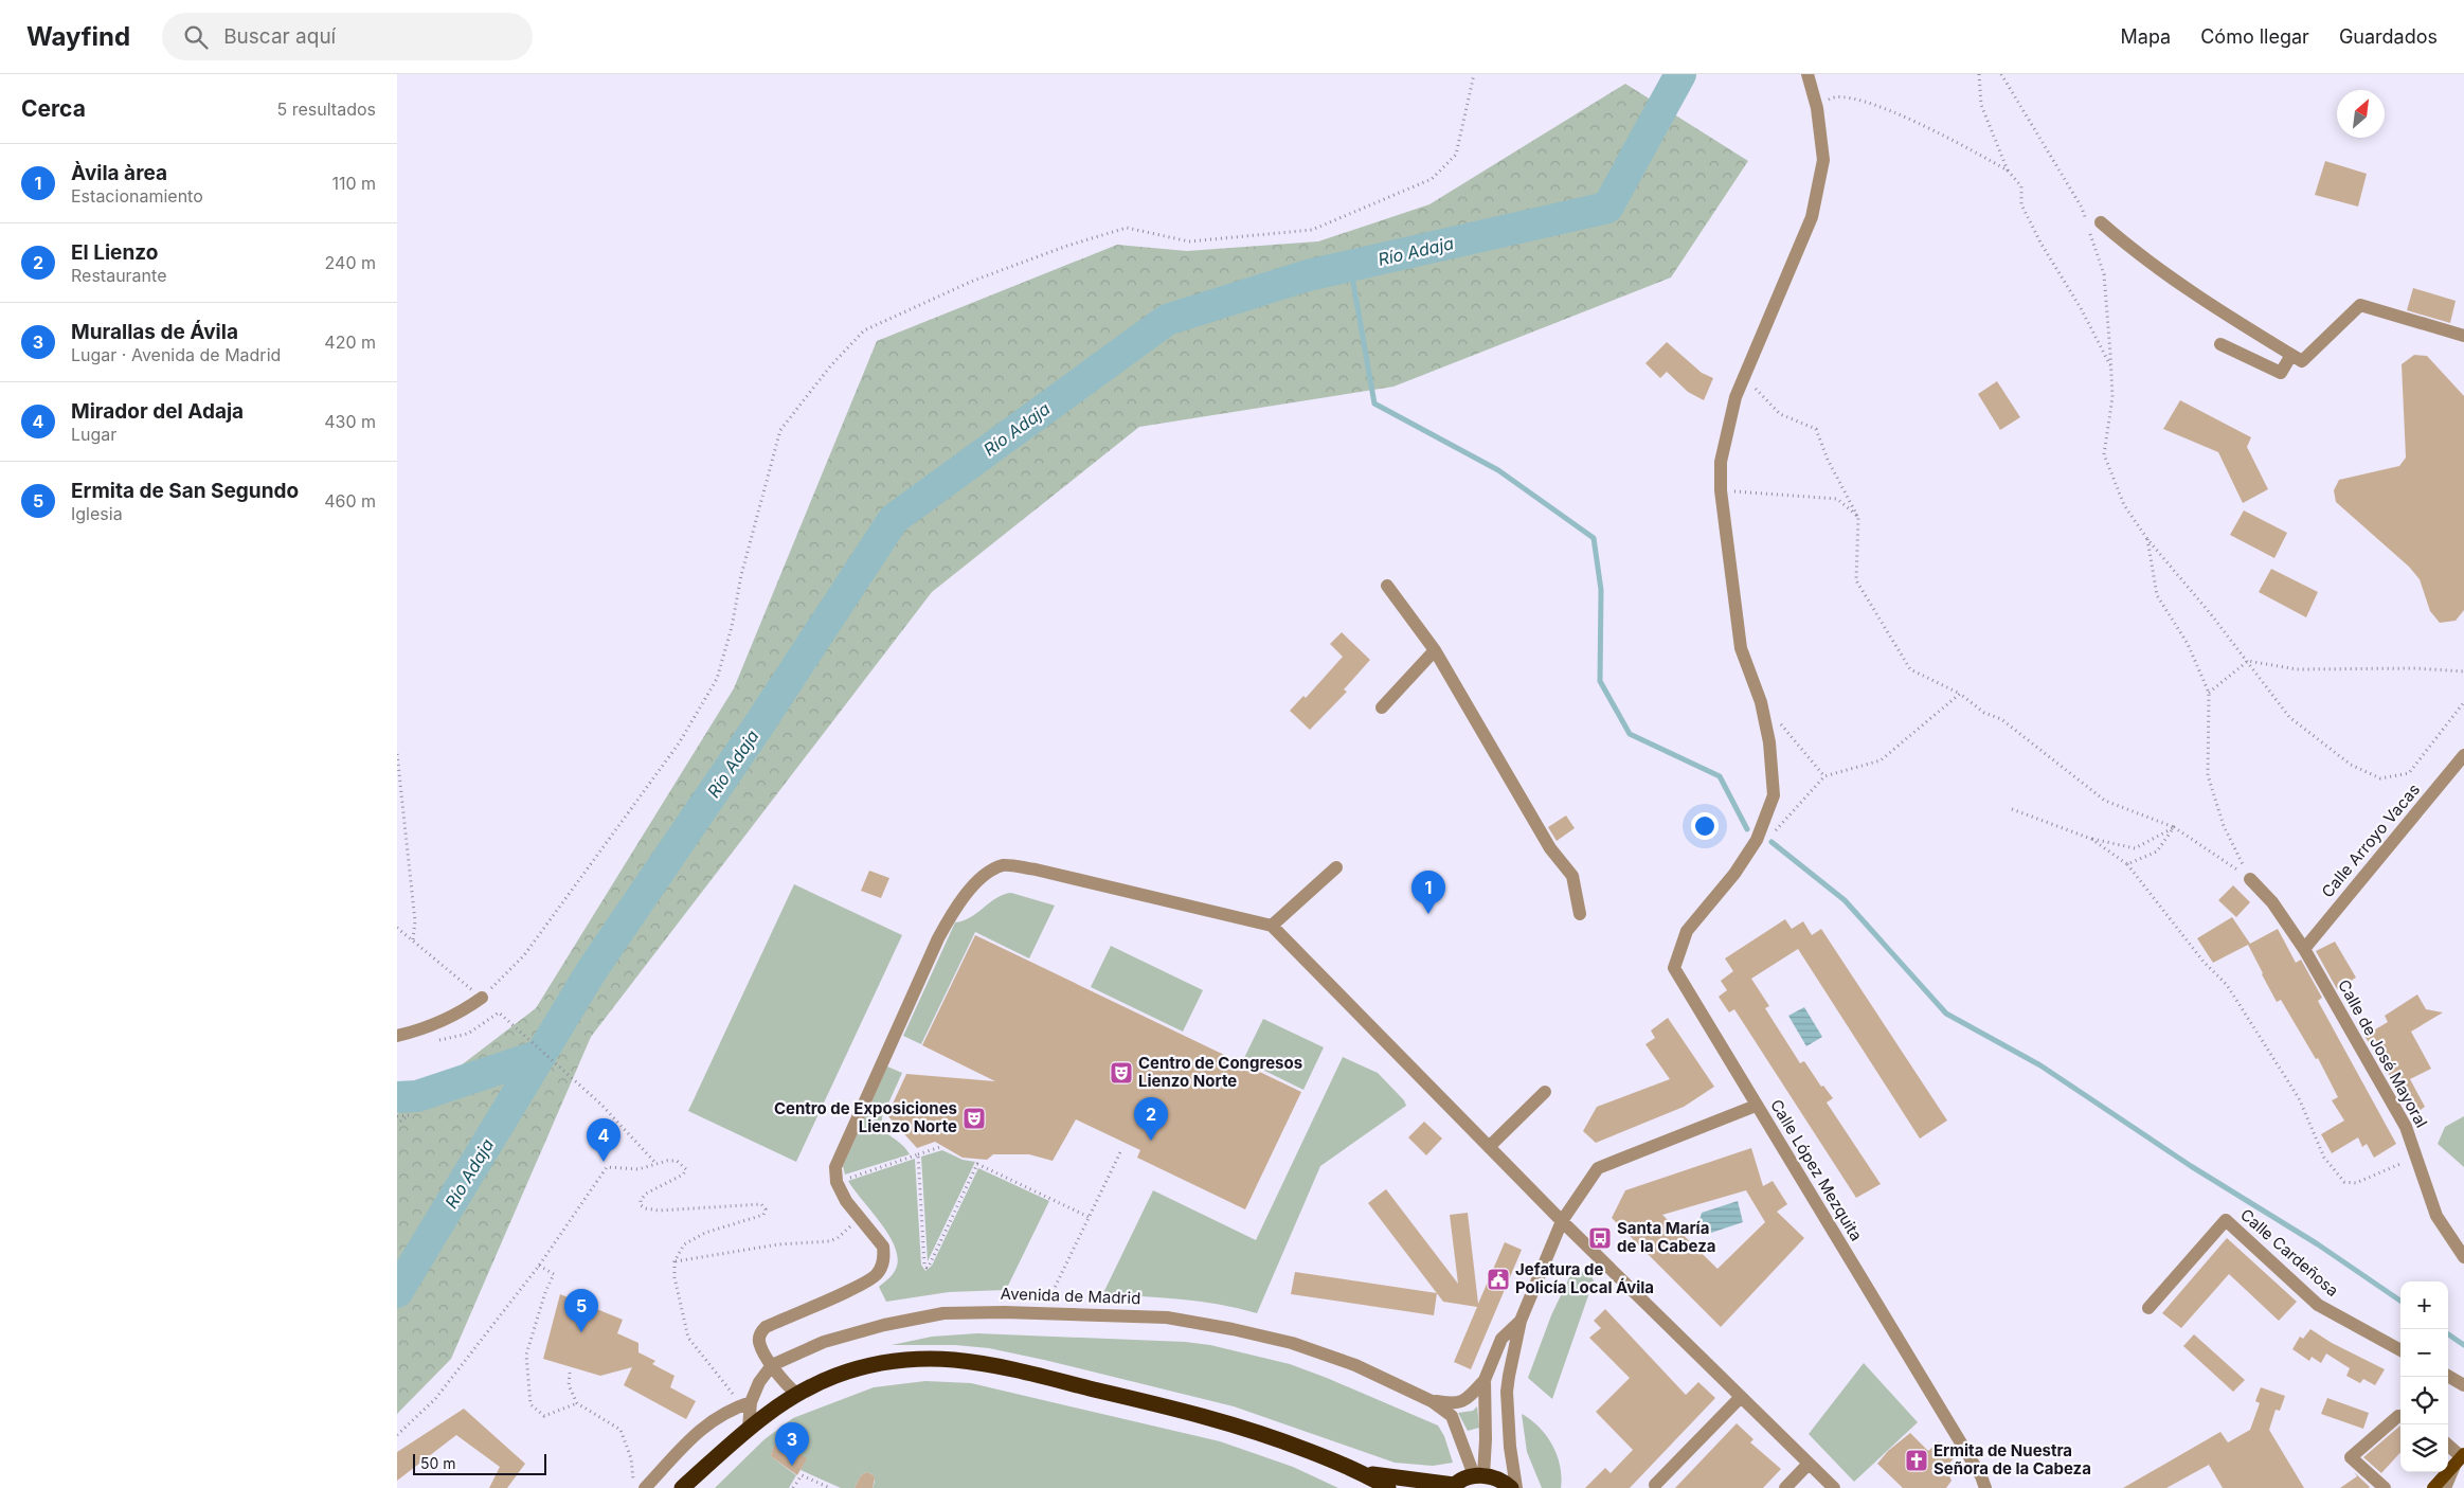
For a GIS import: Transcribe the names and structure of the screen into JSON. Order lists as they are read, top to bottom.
{
  "streets": {
    "street": [
      "Calle Arroyo Vacas",
      "Calle de José Mayoral",
      "Calle López Mezquita",
      "Calle Cardeñosa",
      "Avenida de Madrid"
    ]
  },
  "crossings": [
    ["Calle Arroyo Vacas", "Calle de José Mayoral"]
  ],
  "water": ["Río Adaja"],
  "places": {
    "theatre": ["Centro de Congresos Lienzo Norte", "Centro de Exposiciones Lienzo Norte"],
    "bus stop": ["Santa María de la Cabeza"],
    "public building": ["Jefatura de Policía Local Ávila"],
    "church": ["Ermita de Nuestra Señora de la Cabeza"]
  },
  "scale_bar": "50 m",
  "north": "top right",
  "page": {
    "header": "Wayfind",
    "search": "Buscar aquí",
    "nav": ["Mapa", "Cómo llegar", "Guardados"],
    "heading": ["Cerca", "5 resultados"],
    "list": [
      {
        "mark": "1",
        "name": "Àvila àrea",
        "note": "Estacionamiento",
        "value": "110 m"
      },
      {
        "mark": "2",
        "name": "El Lienzo",
        "note": "Restaurante",
        "value": "240 m"
      },
      {
        "mark": "3",
        "name": "Murallas de Ávila",
        "note": "Lugar · Avenida de Madrid",
        "value": "420 m"
      },
      {
        "mark": "4",
        "name": "Mirador del Adaja",
        "note": "Lugar",
        "value": "430 m"
      },
      {
        "mark": "5",
        "name": "Ermita de San Segundo",
        "note": "Iglesia",
        "value": "460 m"
      }
    ],
    "pins": [
      "1",
      "2",
      "4",
      "5",
      "3"
    ],
    "map_buttons": ["+", "−"],
    "scale": "50 m"
  }
}
